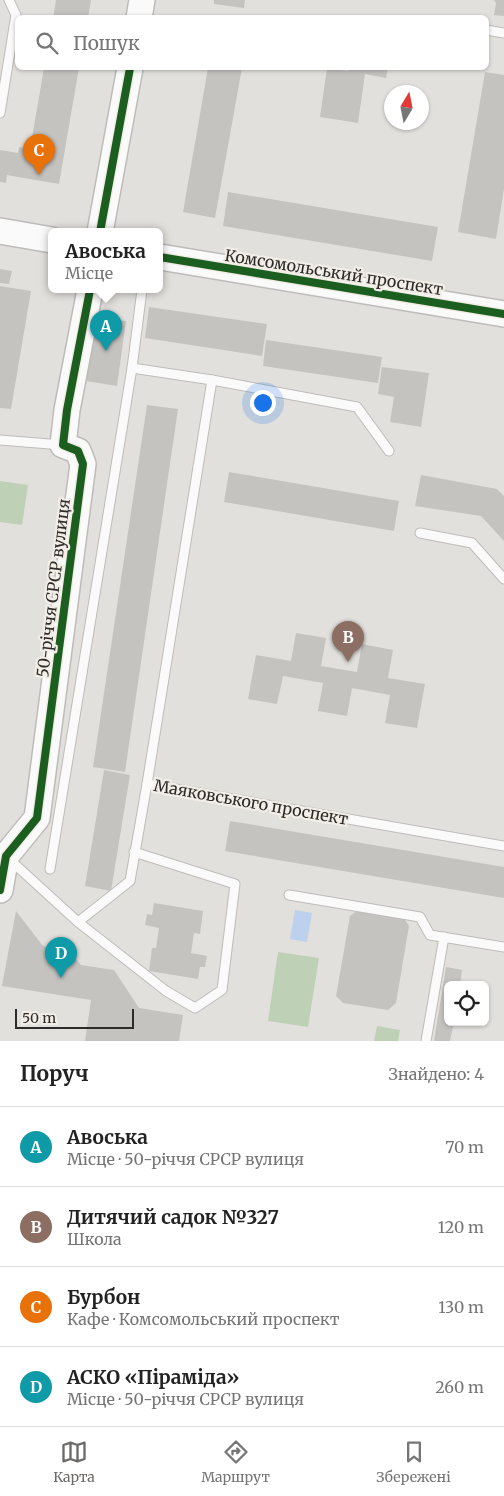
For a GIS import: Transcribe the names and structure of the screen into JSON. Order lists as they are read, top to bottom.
{
  "streets": {
    "street": ["Комсомольський проспект", "50-річчя СРСР вулиця"],
    "lane": ["Маяковського проспект"]
  },
  "scale_bar": "50 m",
  "north": "top",
  "page": {
    "search": "Пошук",
    "pins": [
      "C",
      "A",
      "B",
      "D"
    ],
    "popup": ["Авоська", "Місце"],
    "scale": "50 m",
    "heading": ["Поруч", "Знайдено: 4"],
    "list": [
      {
        "mark": "A",
        "name": "Авоська",
        "note": "Місце · 50-річчя СРСР вулиця",
        "value": "70 m"
      },
      {
        "mark": "B",
        "name": "Дитячий садок №327",
        "note": "Школа",
        "value": "120 m"
      },
      {
        "mark": "C",
        "name": "Бурбон",
        "note": "Кафе · Комсомольський проспект",
        "value": "130 m"
      },
      {
        "mark": "D",
        "name": "АСКО «Піраміда»",
        "note": "Місце · 50-річчя СРСР вулиця",
        "value": "260 m"
      }
    ],
    "nav": ["Карта", "Маршрут", "Збережені"]
  }
}
